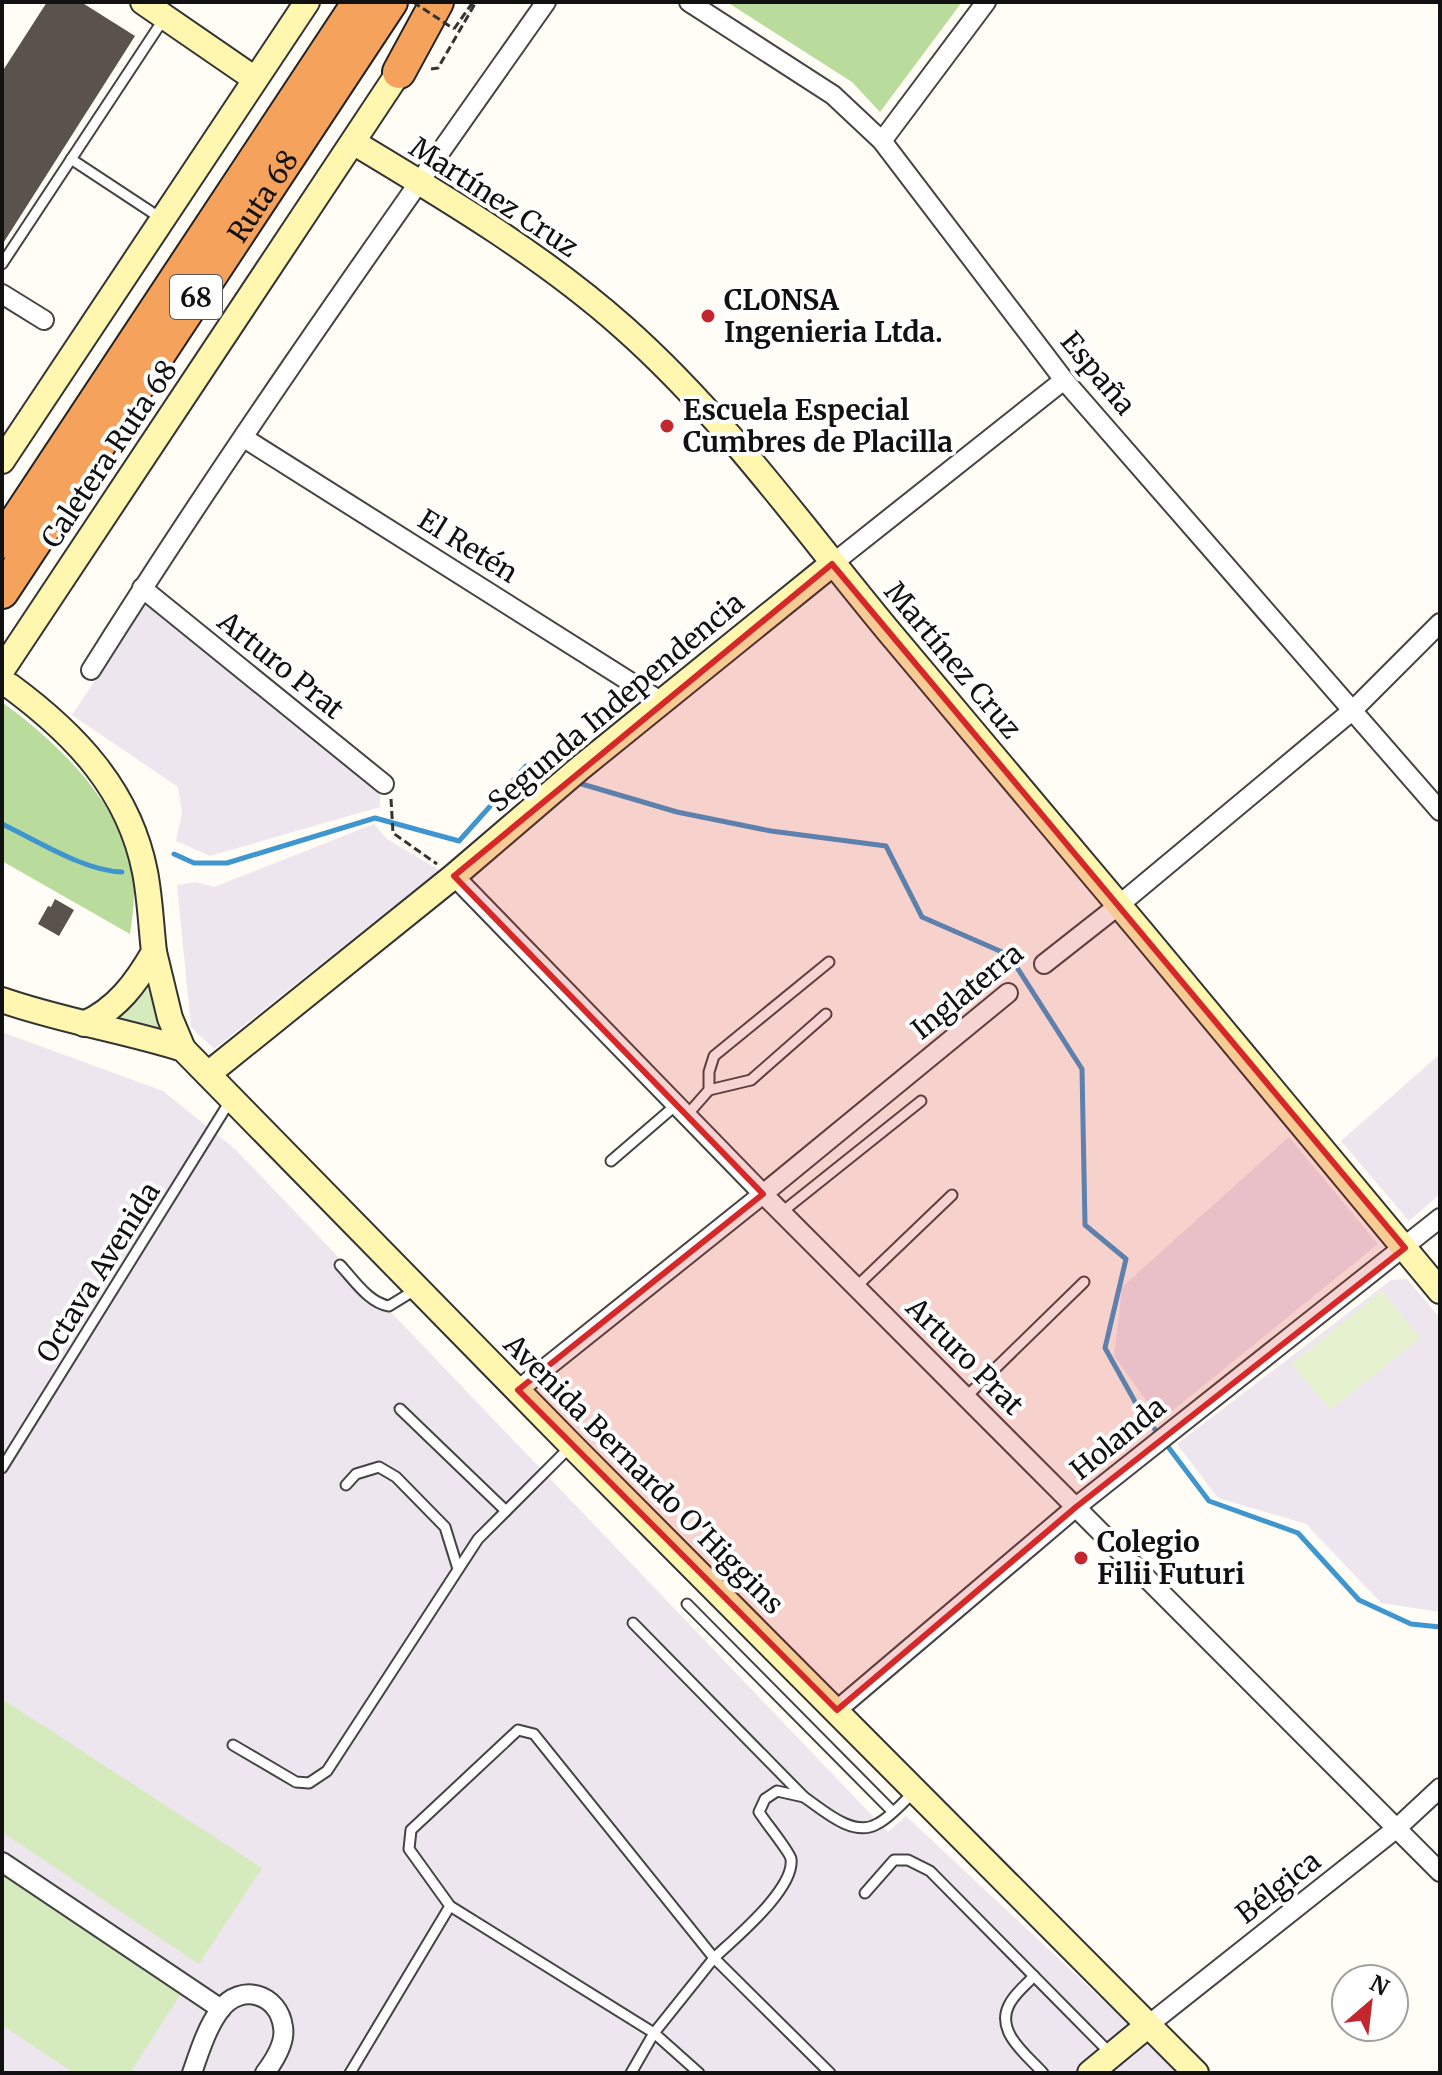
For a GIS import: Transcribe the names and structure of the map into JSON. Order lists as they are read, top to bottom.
{
  "streets": {
    "highway": ["Ruta 68", "68"],
    "street": [
      "Martínez Cruz",
      "España",
      "Caletera Ruta 68",
      "El Retén",
      "Arturo Prat",
      "Segunda Independencia",
      "Inglaterra",
      "Holanda",
      "Avenida Bernardo O'Higgins",
      "Bélgica"
    ],
    "lane": ["Octava Avenida"]
  },
  "crossings": [
    ["Martínez Cruz", "Caletera Ruta 68"],
    ["Martínez Cruz", "Segunda Independencia"],
    ["Martínez Cruz", "Inglaterra"],
    ["Martínez Cruz", "Holanda"],
    ["España", "Segunda Independencia"],
    ["España", "Inglaterra"],
    ["El Retén", "Segunda Independencia"],
    ["Arturo Prat", "Segunda Independencia"],
    ["Arturo Prat", "Inglaterra"],
    ["Arturo Prat", "Holanda"],
    ["Arturo Prat", "Bélgica"],
    ["Segunda Independencia", "Avenida Bernardo O'Higgins"],
    ["Inglaterra", "Avenida Bernardo O'Higgins"],
    ["Octava Avenida", "Avenida Bernardo O'Higgins"],
    ["Holanda", "Avenida Bernardo O'Higgins"],
    ["Avenida Bernardo O'Higgins", "Bélgica"]
  ],
  "places": ["CLONSA Ingenieria Ltda.", "Escuela Especial Cumbres de Placilla", "Colegio Filii Futuri"],
  "north": "top right"
}
